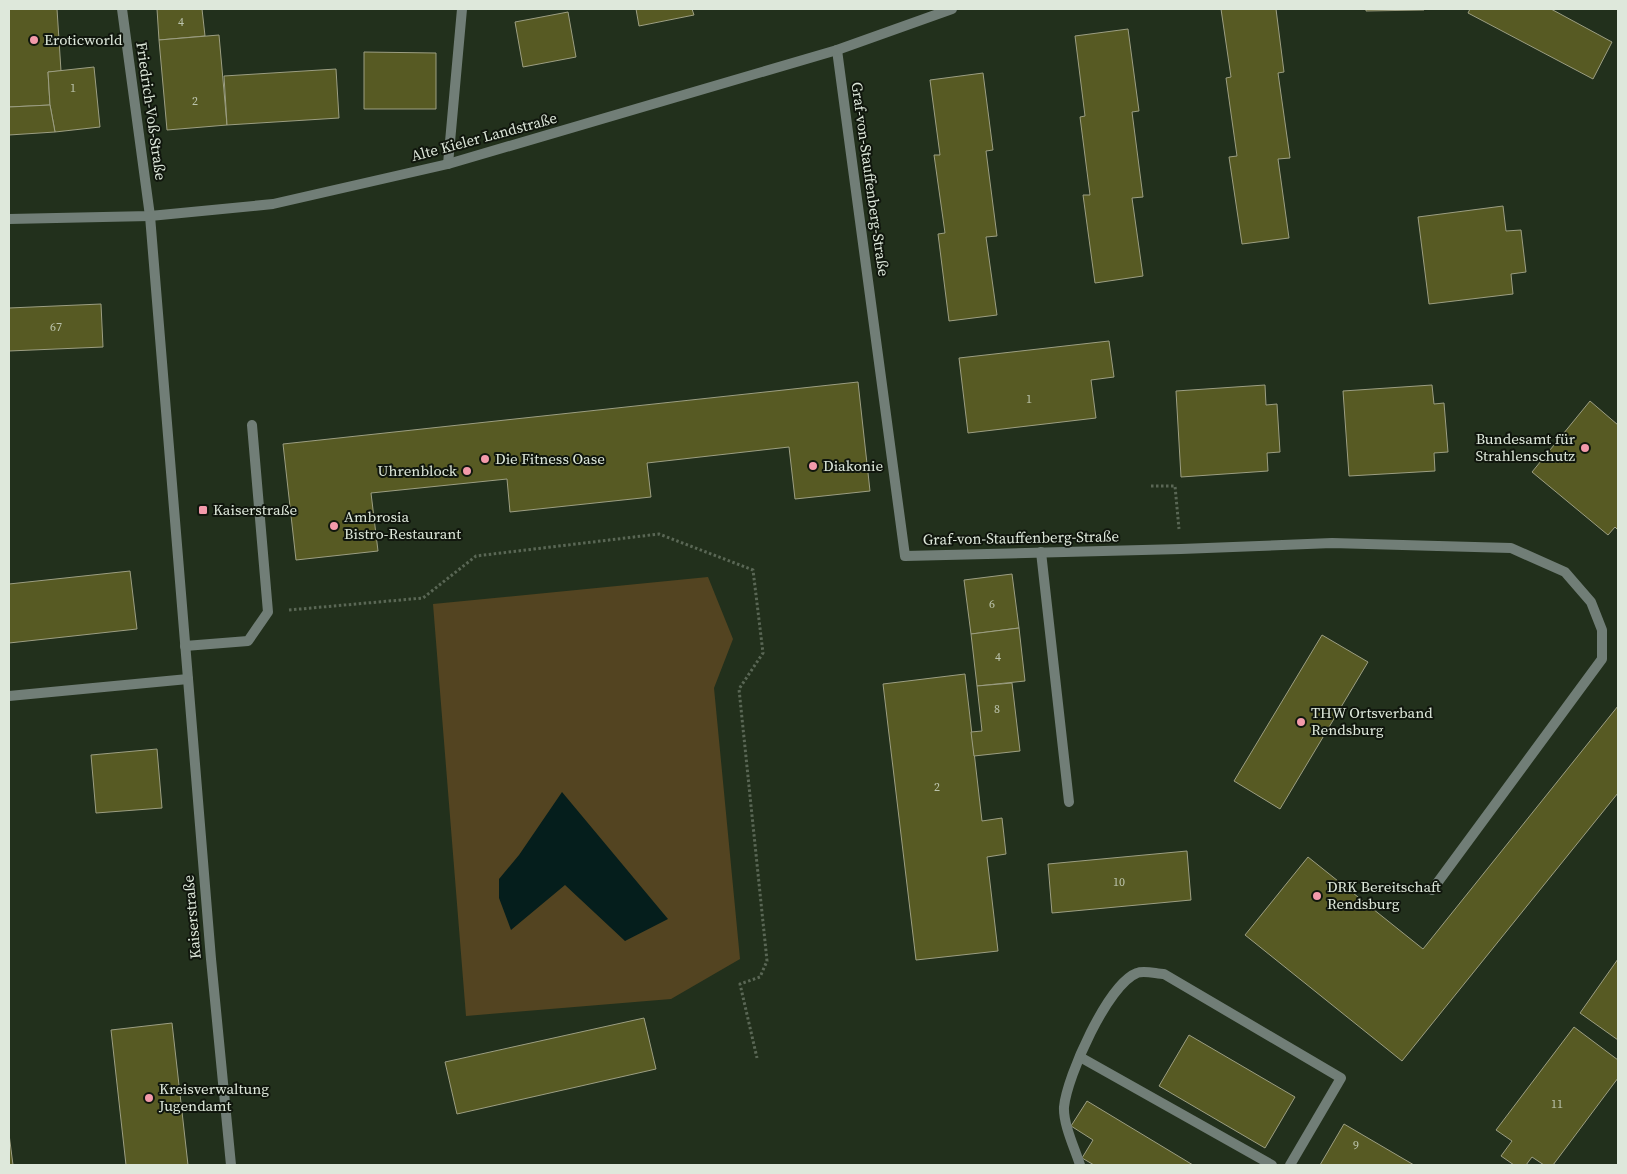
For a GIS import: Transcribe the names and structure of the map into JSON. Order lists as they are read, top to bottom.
{
  "streets": {
    "street": [
      "Friedrich-Voß-Straße",
      "Alte Kieler Landstraße",
      "Graf-von-Stauffenberg-Straße",
      "Kaiserstraße"
    ]
  },
  "crossings": [
    ["Friedrich-Voß-Straße", "Alte Kieler Landstraße"],
    ["Friedrich-Voß-Straße", "Kaiserstraße"],
    ["Alte Kieler Landstraße", "Graf-von-Stauffenberg-Straße"],
    ["Alte Kieler Landstraße", "Kaiserstraße"]
  ],
  "places": {
    "other": [
      "Eroticworld",
      "Bundesamt für Strahlenschutz",
      "Die Fitness Oase",
      "Diakonie",
      "Uhrenblock",
      "Ambrosia Bistro-Restaurant",
      "THW Ortsverband Rendsburg",
      "DRK Bereitschaft Rendsburg",
      "Kreisverwaltung Jugendamt"
    ],
    "transit": ["Kaiserstraße"]
  },
  "house_numbers": [
    "4",
    "1",
    "2",
    "67",
    "1",
    "6",
    "4",
    "8",
    "2",
    "10",
    "11",
    "9"
  ]
}
